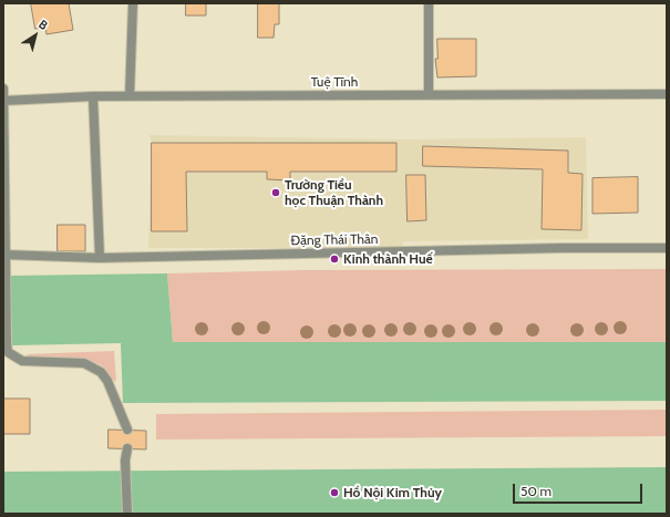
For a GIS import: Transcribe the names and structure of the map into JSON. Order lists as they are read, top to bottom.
{
  "streets": {
    "street": ["Tuệ Tĩnh", "Đặng Thái Thân"]
  },
  "places": ["Trường Tiểu học Thuận Thành", "Kinh thành Huế", "Hồ Nội Kim Thủy"],
  "scale_bar": "50 m",
  "north": "top right"
}
